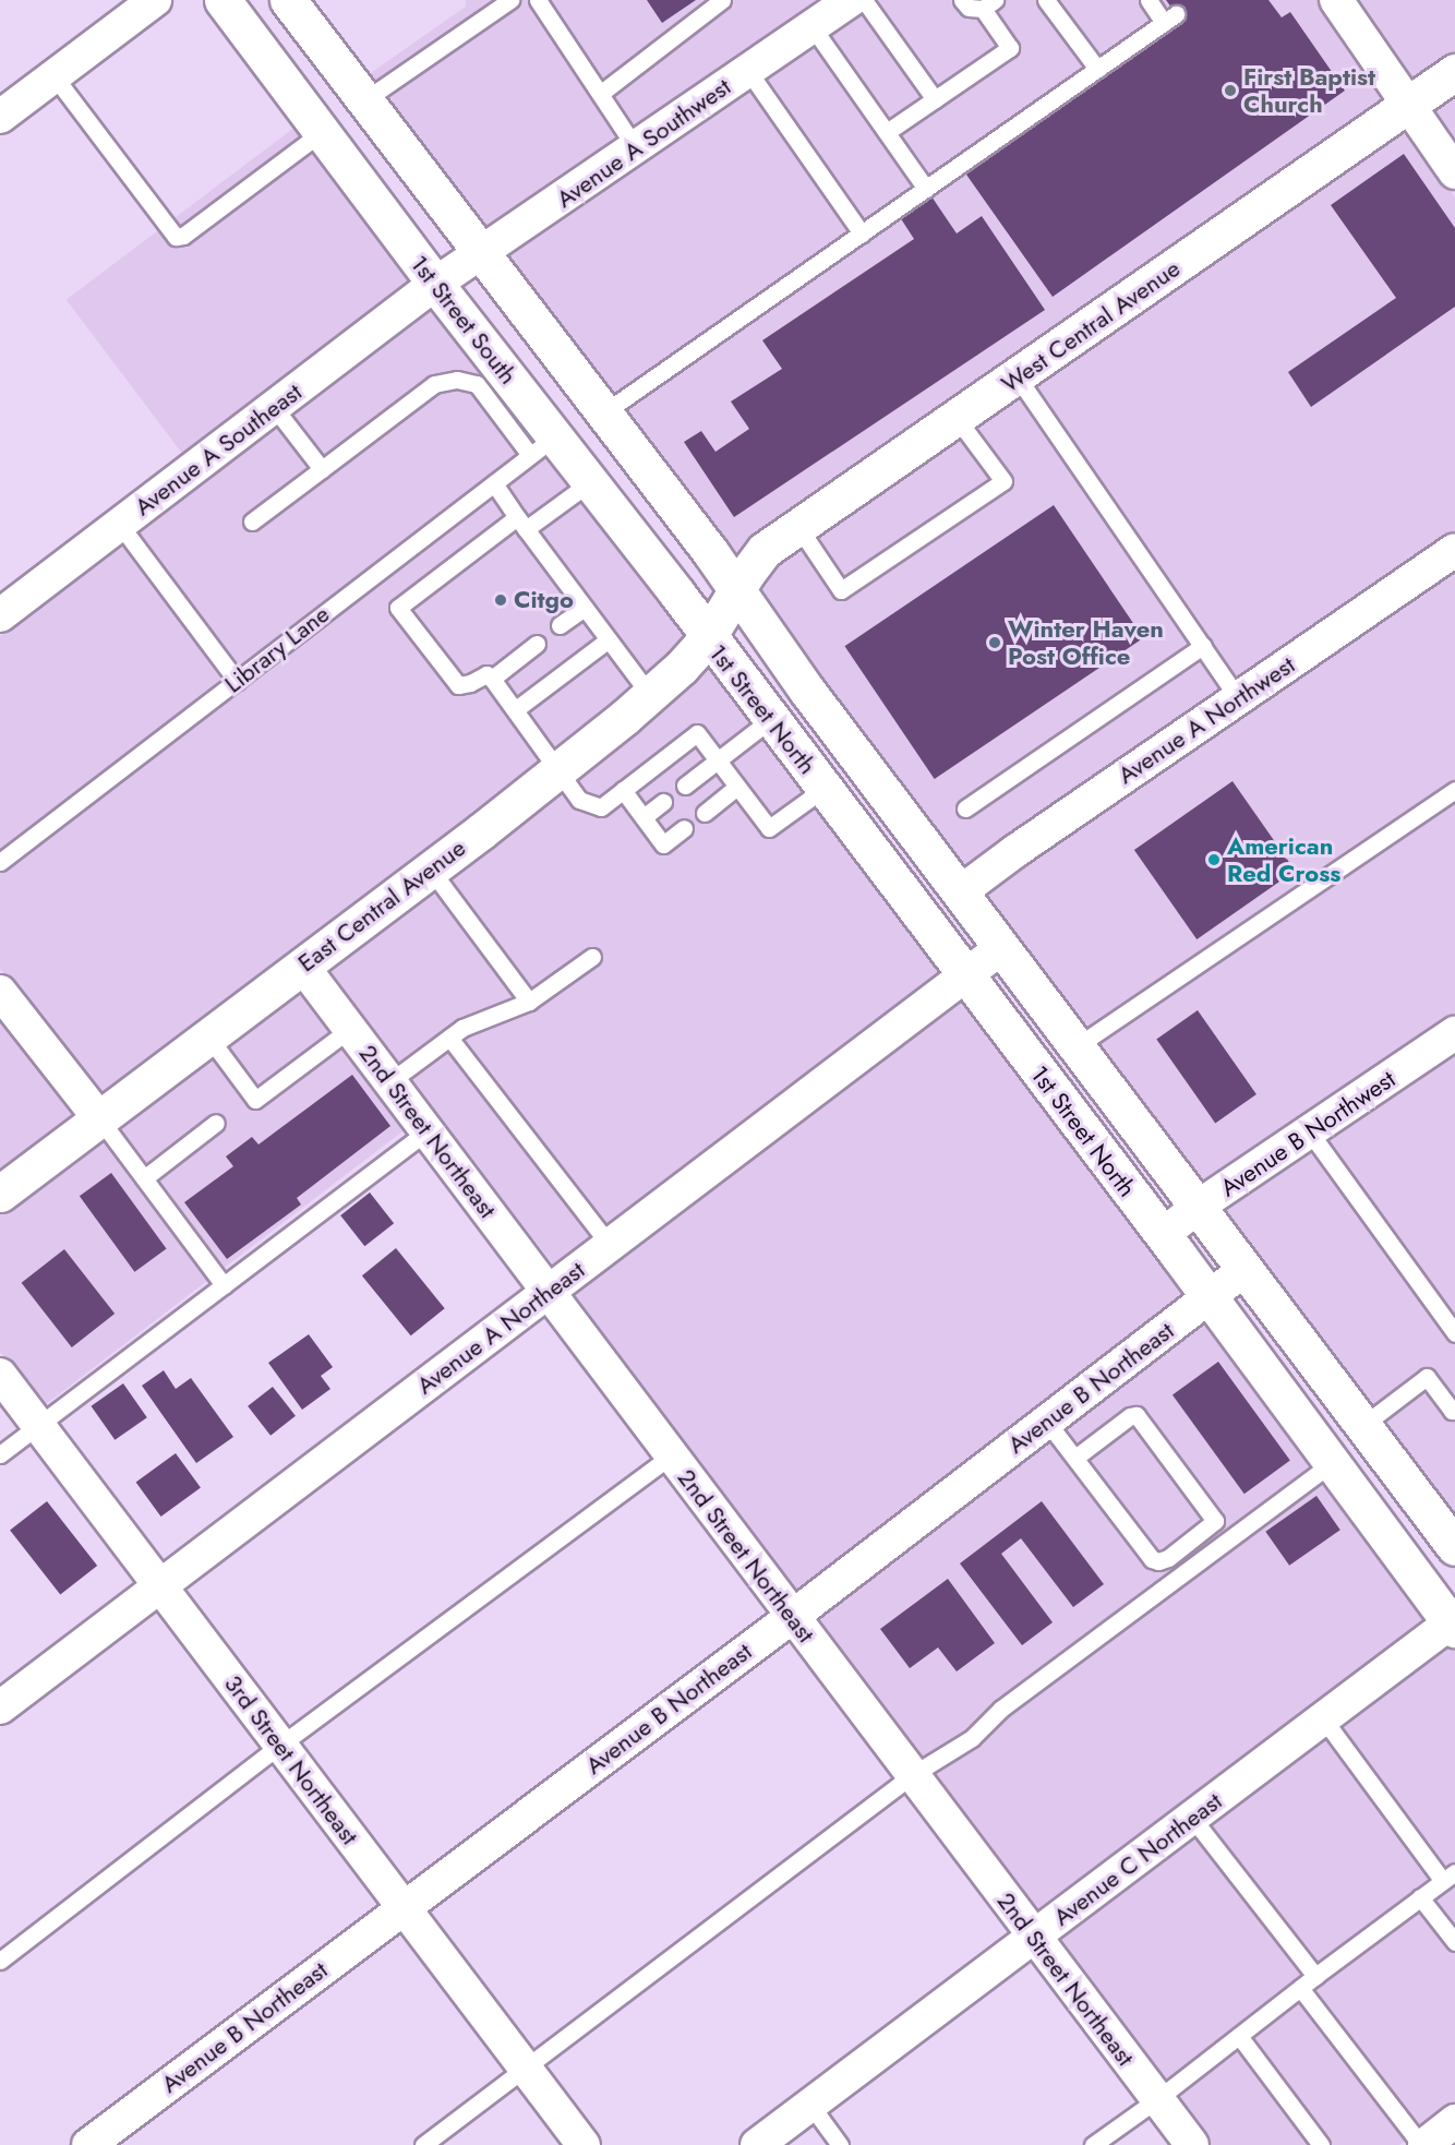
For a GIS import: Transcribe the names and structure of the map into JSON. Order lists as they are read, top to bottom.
{
  "streets": {
    "main road": [
      "1st Street South",
      "West Central Avenue",
      "1st Street North",
      "East Central Avenue"
    ],
    "street": [
      "Avenue A Southwest",
      "Avenue A Southeast",
      "Avenue A Northwest",
      "2nd Street Northeast",
      "Avenue B Northwest",
      "Avenue A Northeast",
      "Avenue B Northeast",
      "3rd Street Northeast",
      "Avenue C Northeast"
    ],
    "lane": ["Library Lane"]
  },
  "crossings": [
    ["Avenue A Southwest", "1st Street South"],
    ["Avenue A Southwest", "Avenue A Southeast"],
    ["1st Street South", "Avenue A Southeast"],
    ["1st Street South", "Library Lane"],
    ["1st Street South", "1st Street North"],
    ["1st Street South", "East Central Avenue"],
    ["West Central Avenue", "1st Street North"],
    ["West Central Avenue", "East Central Avenue"],
    ["1st Street North", "Avenue A Northwest"],
    ["1st Street North", "East Central Avenue"],
    ["1st Street North", "Avenue B Northwest"],
    ["1st Street North", "Avenue A Northeast"],
    ["1st Street North", "Avenue B Northeast"],
    ["1st Street North", "Avenue C Northeast"],
    ["East Central Avenue", "2nd Street Northeast"],
    ["2nd Street Northeast", "Avenue A Northeast"],
    ["2nd Street Northeast", "Avenue B Northeast"],
    ["2nd Street Northeast", "Avenue C Northeast"],
    ["Avenue A Northeast", "3rd Street Northeast"],
    ["Avenue B Northeast", "3rd Street Northeast"]
  ],
  "places": [
    "First Baptist Church",
    "Citgo",
    "Winter Haven Post Office",
    "American Red Cross"
  ]
}
